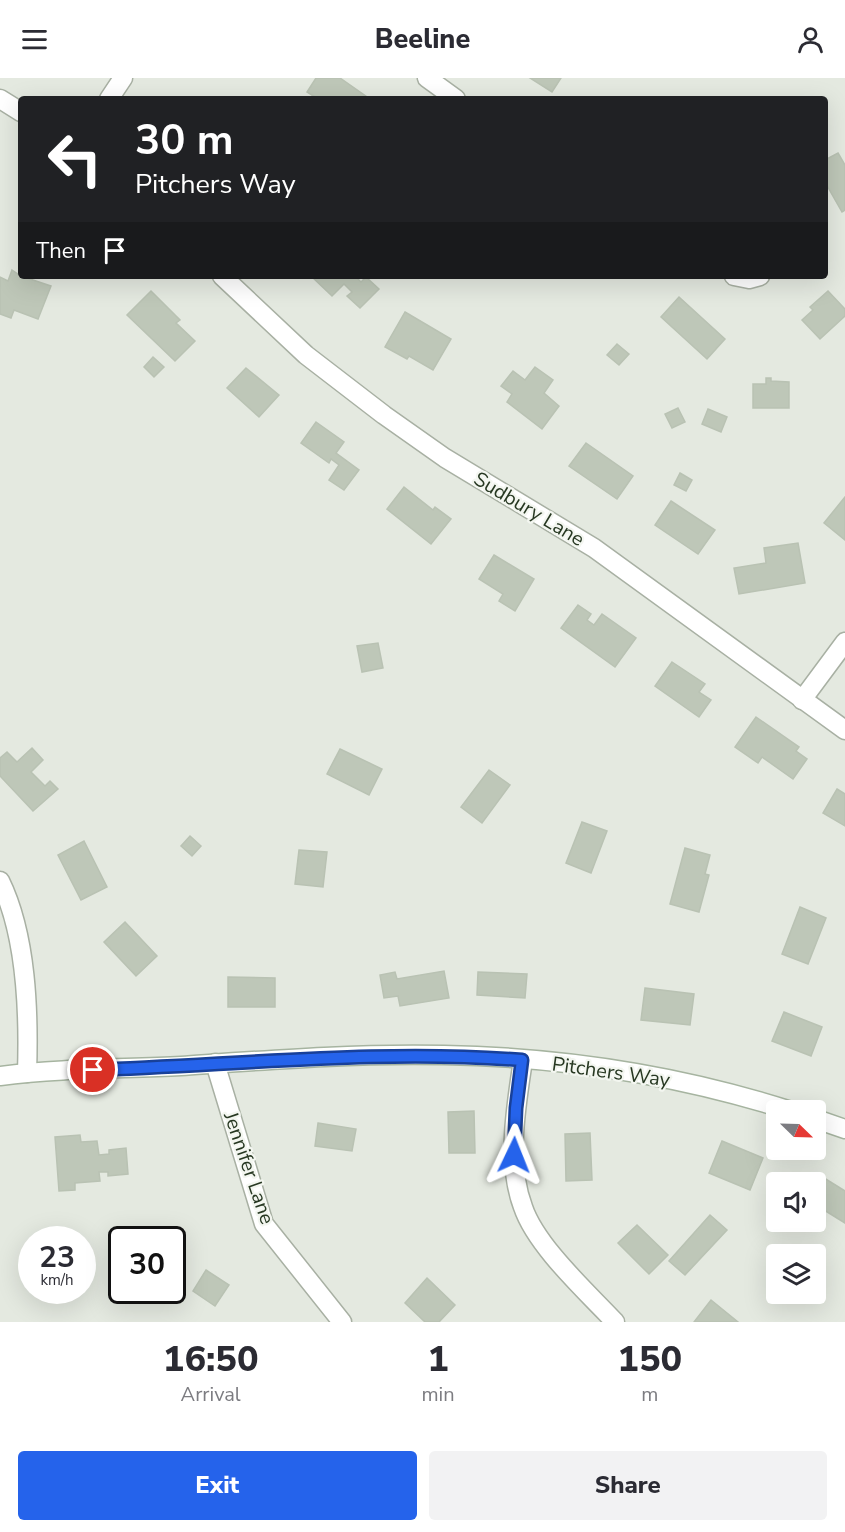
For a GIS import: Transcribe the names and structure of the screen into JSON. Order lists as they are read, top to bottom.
{
  "streets": {
    "street": ["Sudbury Lane", "Pitchers Way", "Jennifer Lane"]
  },
  "crossings": [
    ["Pitchers Way", "Jennifer Lane"]
  ],
  "north": "bottom right",
  "page": {
    "header": "Beeline",
    "turn": ["30 m", "Pitchers Way"],
    "then": "Then",
    "speed": "23 km/h",
    "limit": "30",
    "eta": [
      "16:50",
      "Arrival",
      "1",
      "min",
      "150",
      "m"
    ],
    "buttons": ["Exit", "Share"]
  }
}
